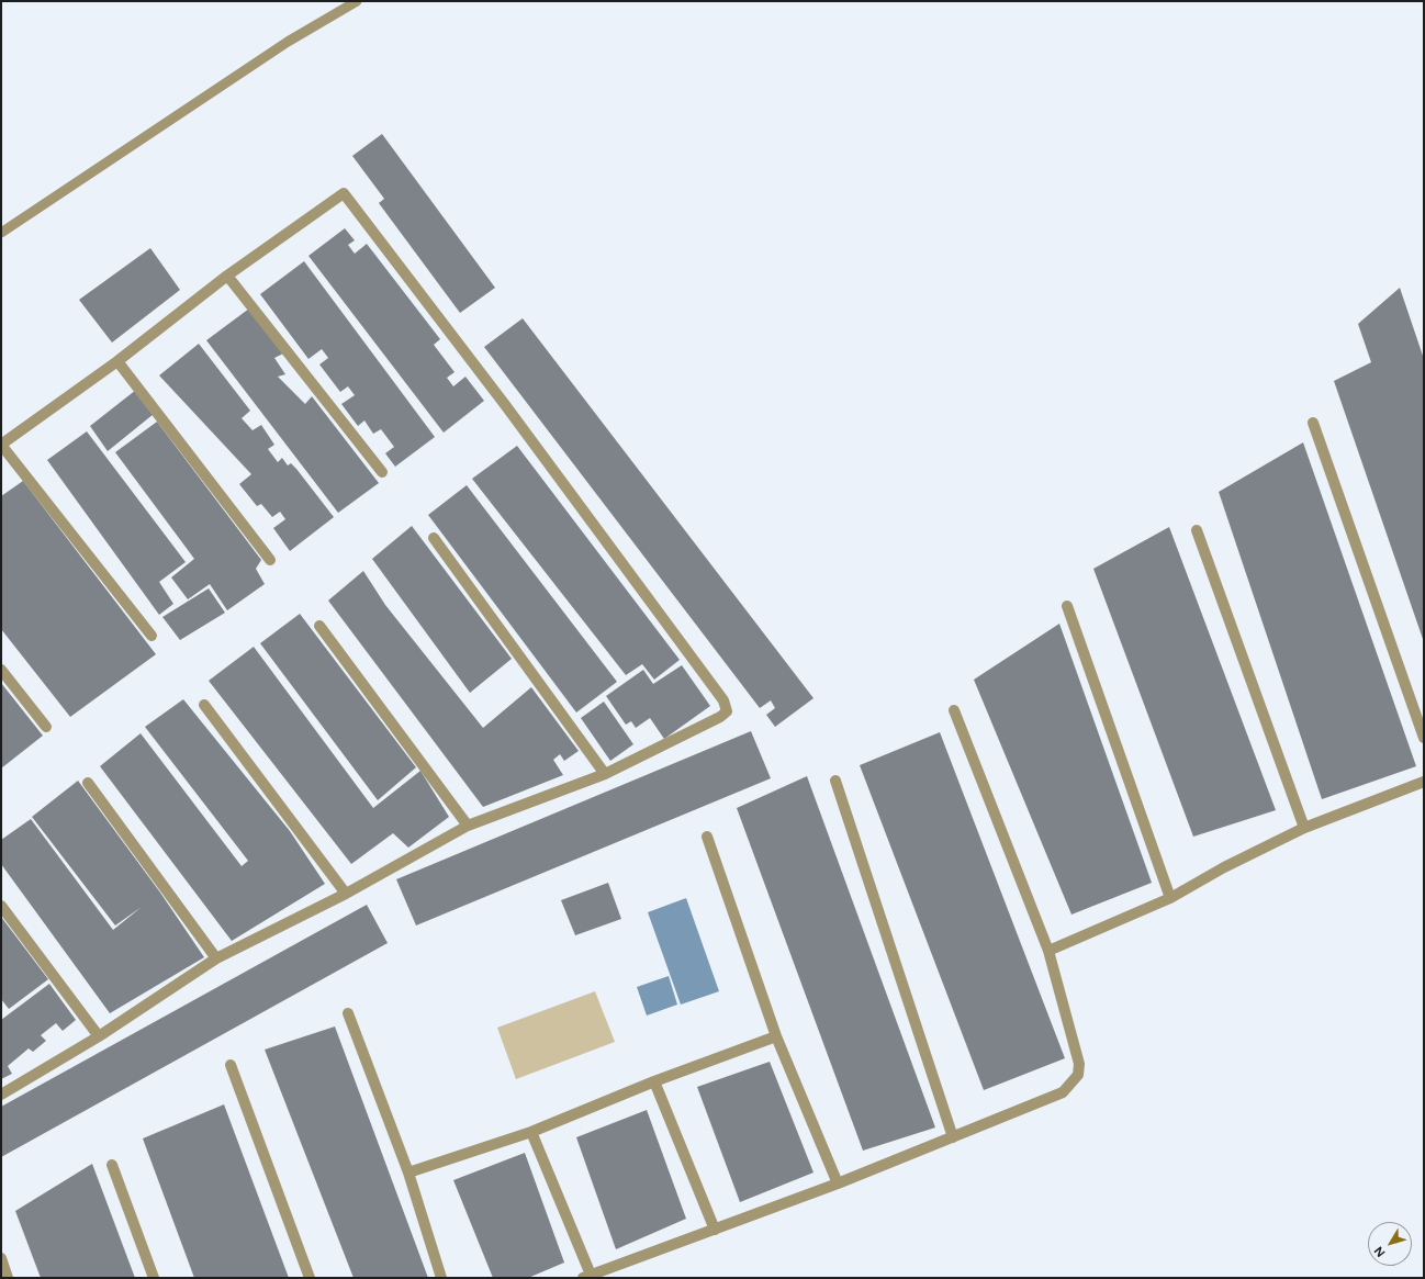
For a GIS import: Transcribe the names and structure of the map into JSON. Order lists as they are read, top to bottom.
{
  "north": "bottom left"
}
